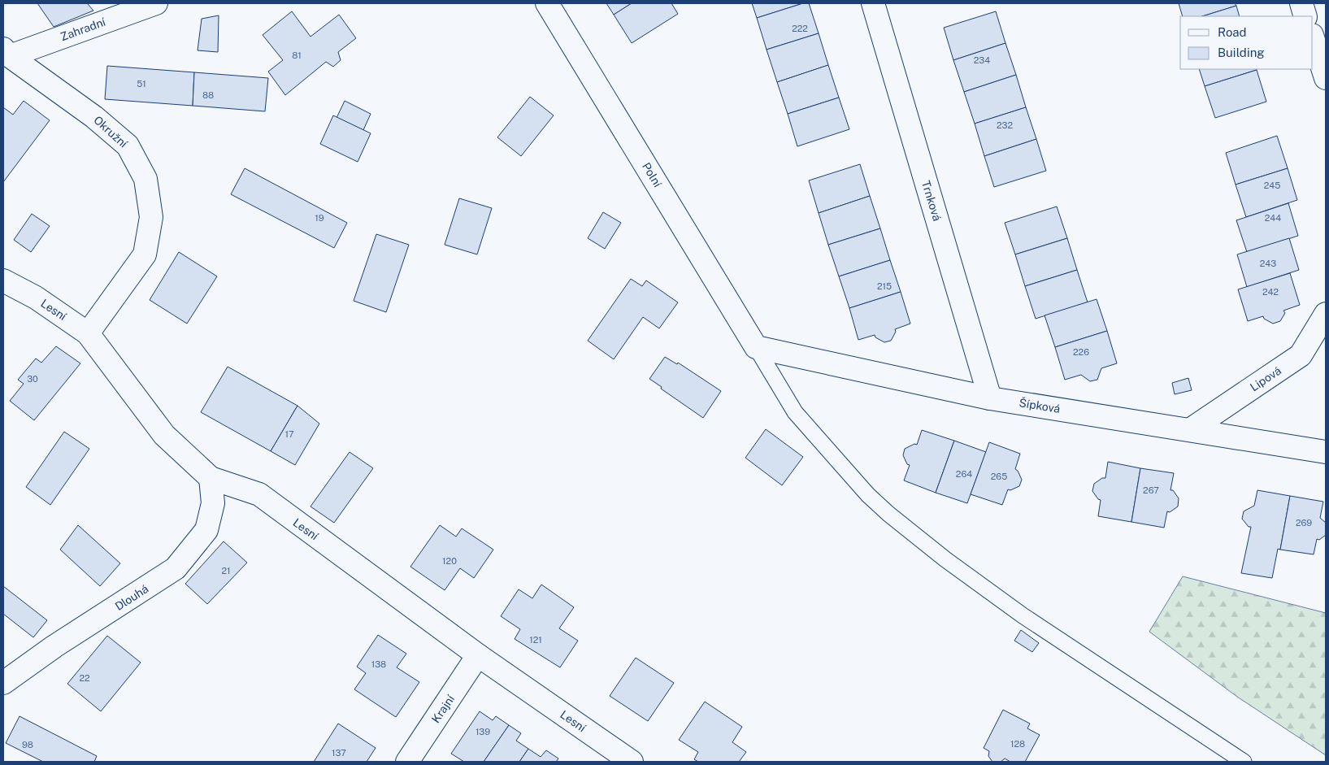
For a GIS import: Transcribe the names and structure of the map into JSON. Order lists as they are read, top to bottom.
{
  "streets": {
    "street": [
      "Zahradní",
      "Okružní",
      "Polní",
      "Trnková",
      "Lesní",
      "Lipová",
      "Šípková",
      "Dlouhá",
      "Krajní"
    ]
  },
  "crossings": [
    ["Zahradní", "Okružní"],
    ["Okružní", "Lesní"],
    ["Polní", "Šípková"],
    ["Trnková", "Šípková"],
    ["Lesní", "Dlouhá"],
    ["Lesní", "Krajní"],
    ["Lipová", "Šípková"]
  ],
  "house_numbers": [
    "222",
    "81",
    "234",
    "51",
    "88",
    "232",
    "245",
    "19",
    "244",
    "243",
    "215",
    "242",
    "226",
    "30",
    "17",
    "264",
    "265",
    "267",
    "269",
    "120",
    "21",
    "121",
    "138",
    "22",
    "139",
    "128",
    "98",
    "137"
  ],
  "legend": ["Road", "Building"]
}
